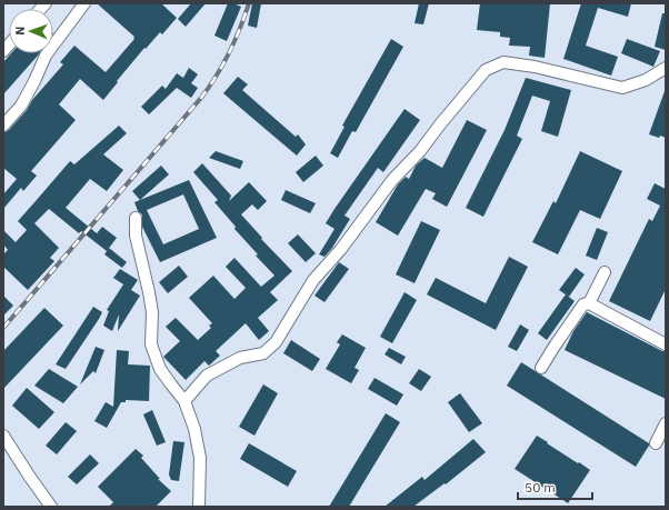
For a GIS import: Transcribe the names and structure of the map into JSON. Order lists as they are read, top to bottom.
{
  "scale_bar": "50 m",
  "north": "left"
}
